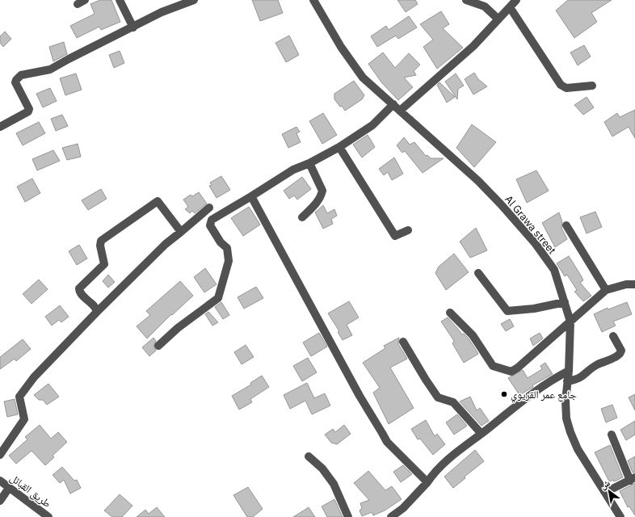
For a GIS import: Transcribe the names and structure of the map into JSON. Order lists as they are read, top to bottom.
{
  "streets": {
    "street": ["Al Grawa street", "طريق القبائل"]
  },
  "places": ["جامع عمر القريوي"],
  "north": "top left"
}
